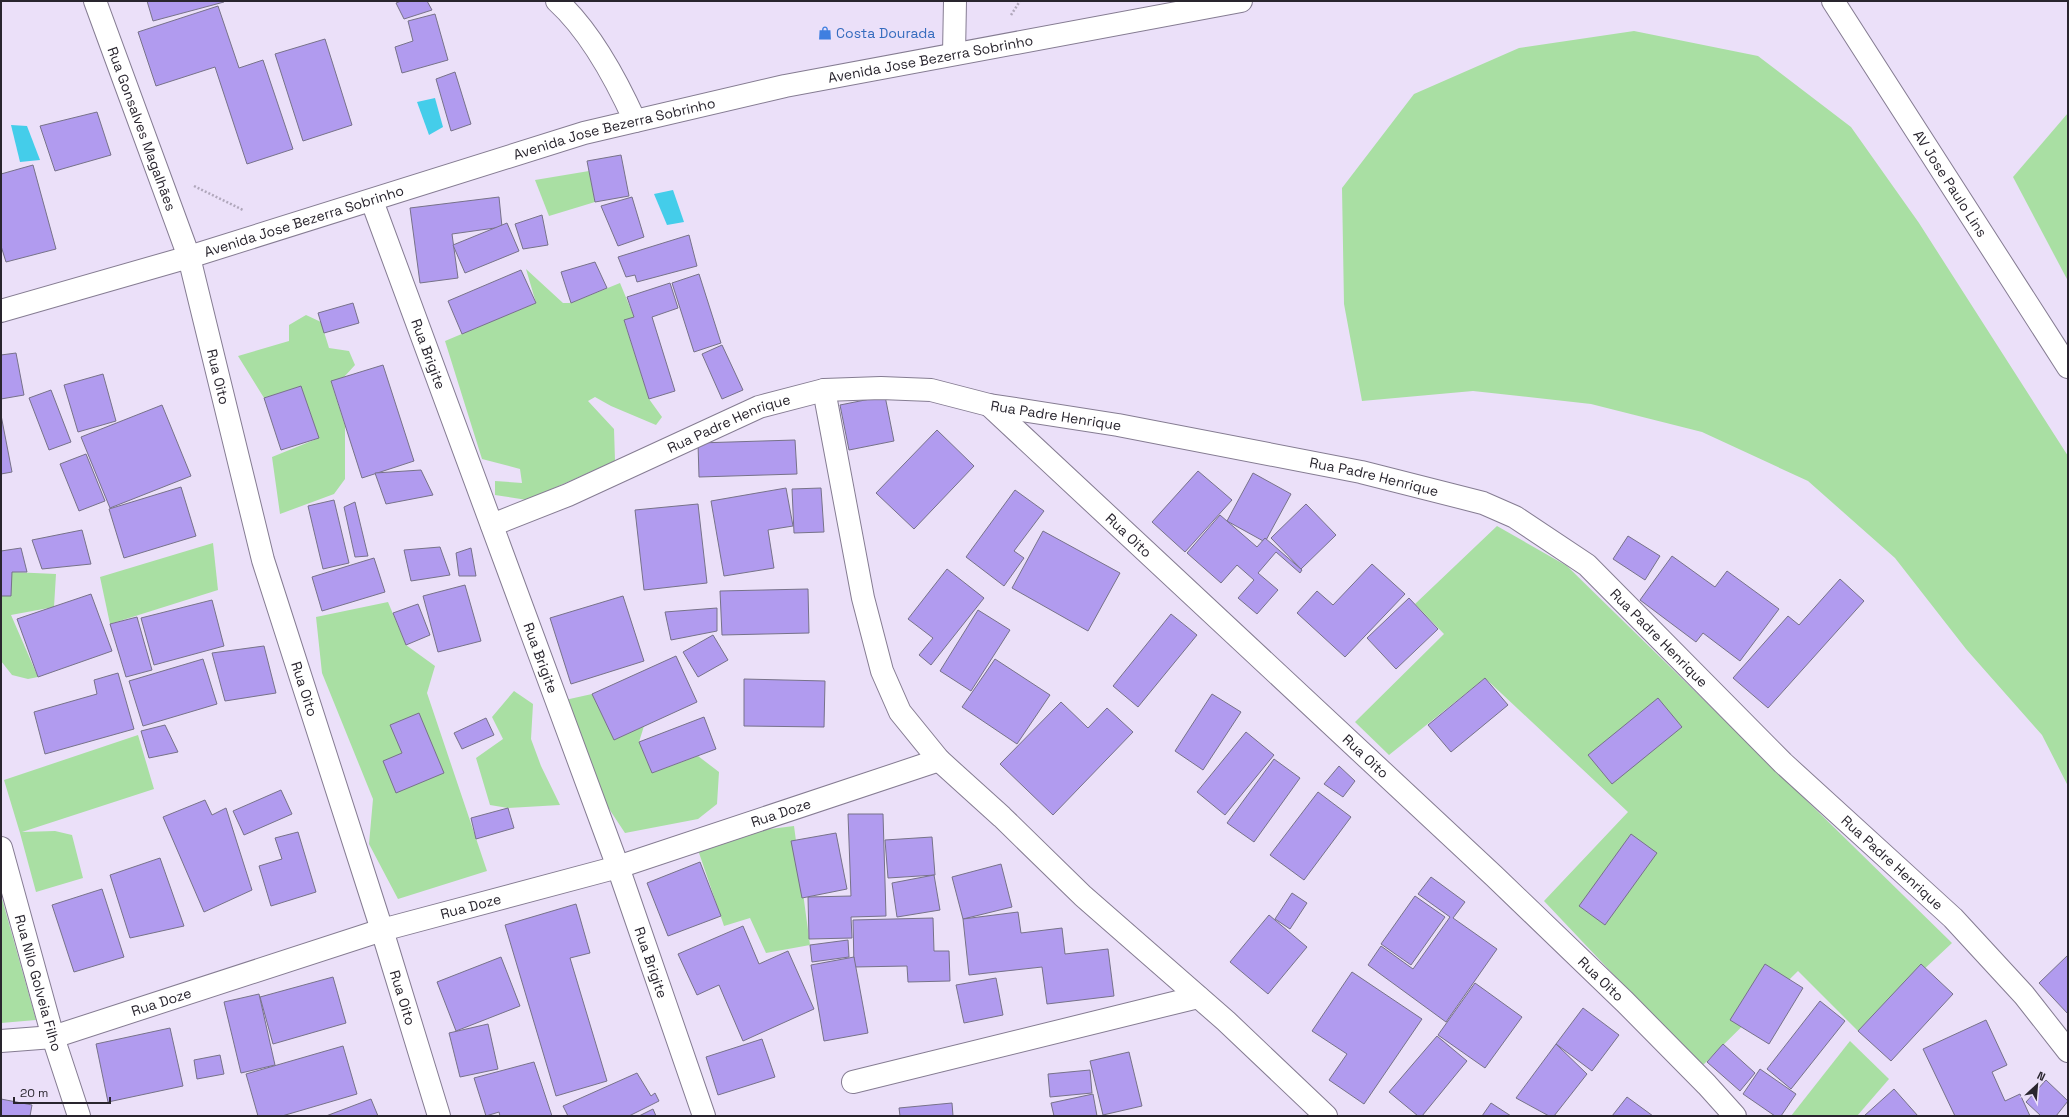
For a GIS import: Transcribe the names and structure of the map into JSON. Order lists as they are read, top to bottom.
{
  "streets": {
    "street": [
      "Avenida Jose Bezerra Sobrinho",
      "Rua Gonsalves Magalhães",
      "AV Jose Paulo Lins",
      "Rua Brigite",
      "Rua Oito",
      "Rua Padre Henrique",
      "Rua Doze",
      "Rua Nilo Golveia Filho"
    ]
  },
  "crossings": [
    ["Avenida Jose Bezerra Sobrinho", "Rua Gonsalves Magalhães"],
    ["Avenida Jose Bezerra Sobrinho", "Rua Brigite"],
    ["Avenida Jose Bezerra Sobrinho", "Rua Oito"],
    ["Rua Gonsalves Magalhães", "Rua Oito"],
    ["Rua Brigite", "Rua Padre Henrique"],
    ["Rua Brigite", "Rua Doze"],
    ["Rua Oito", "Rua Padre Henrique"],
    ["Rua Oito", "Rua Doze"],
    ["Rua Doze", "Rua Nilo Golveia Filho"]
  ],
  "places": {
    "shop": ["Costa Dourada"]
  },
  "scale_bar": "20 m",
  "north": "top right"
}
